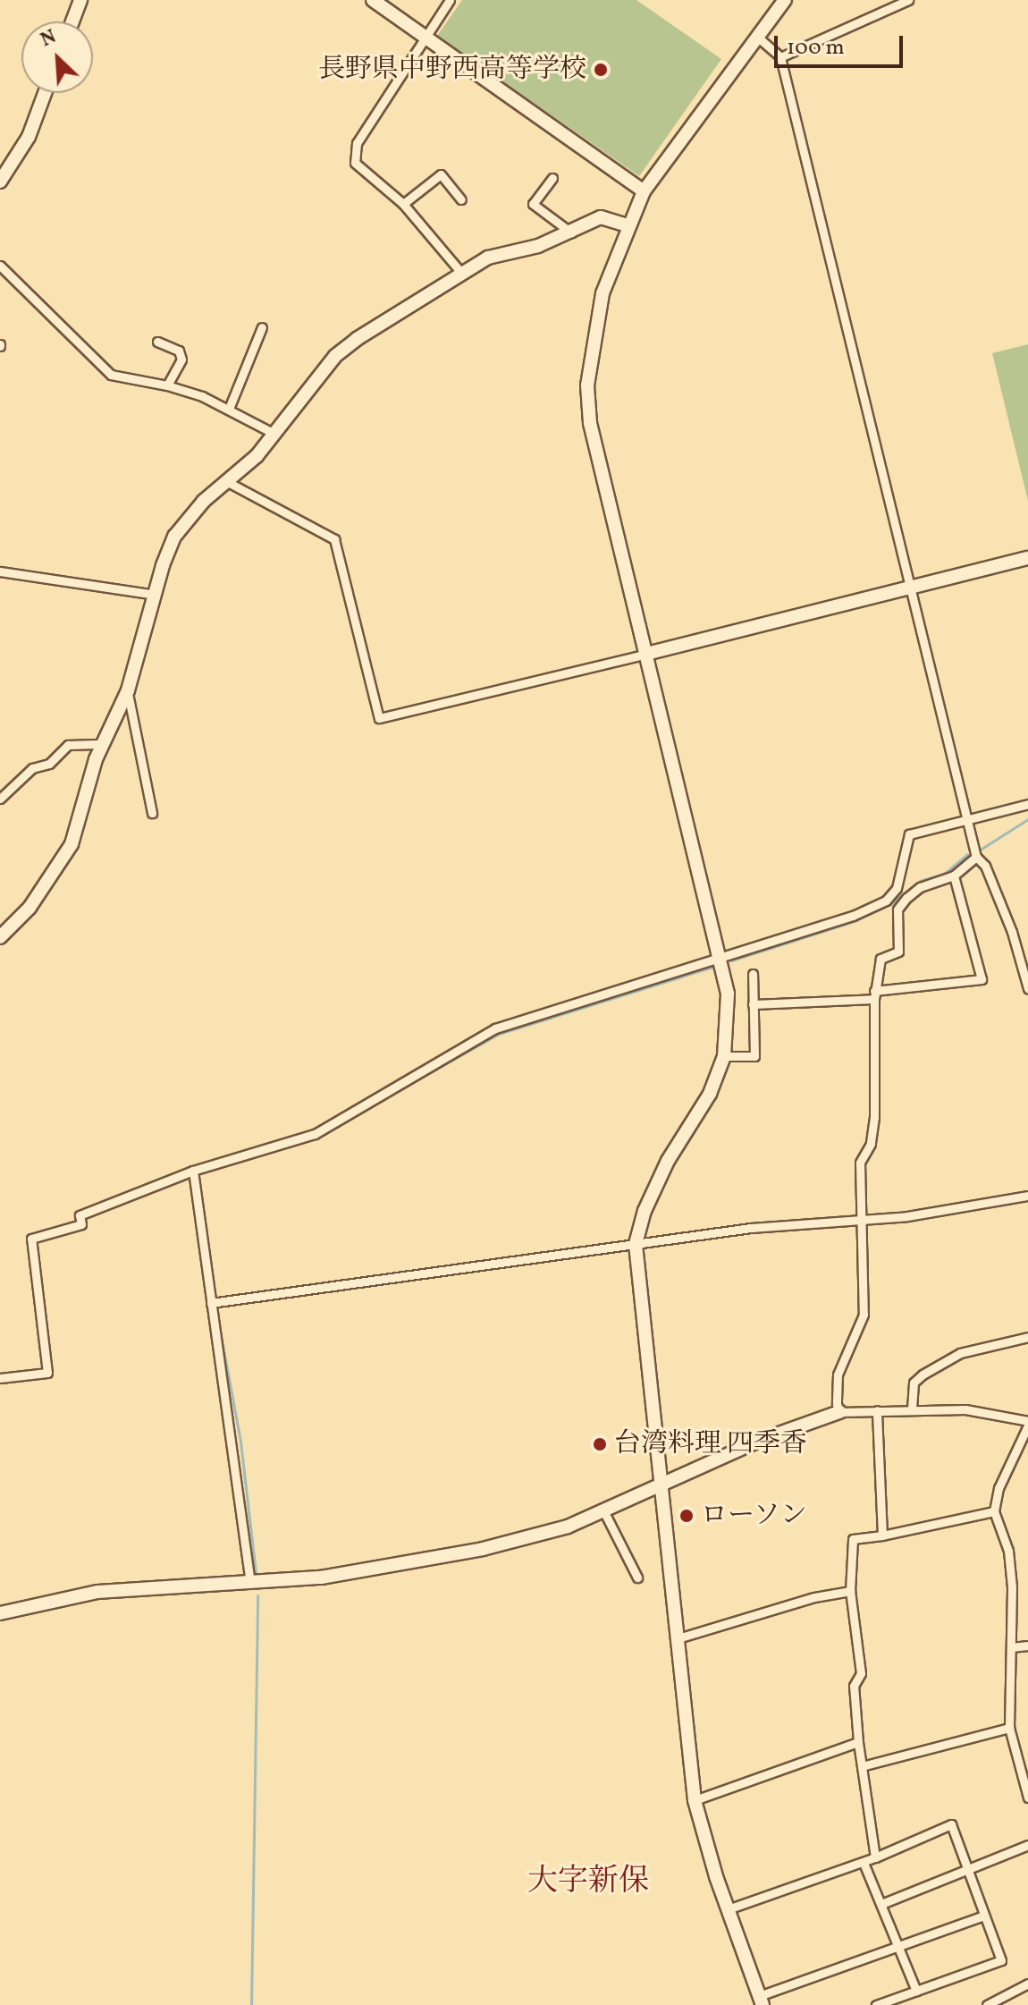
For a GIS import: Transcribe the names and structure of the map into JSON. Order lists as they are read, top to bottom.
{
  "districts": ["大字新保"],
  "places": ["長野県中野西高等学校", "台湾料理 四季香", "ローソン"],
  "scale_bar": "100 m",
  "north": "top left"
}
